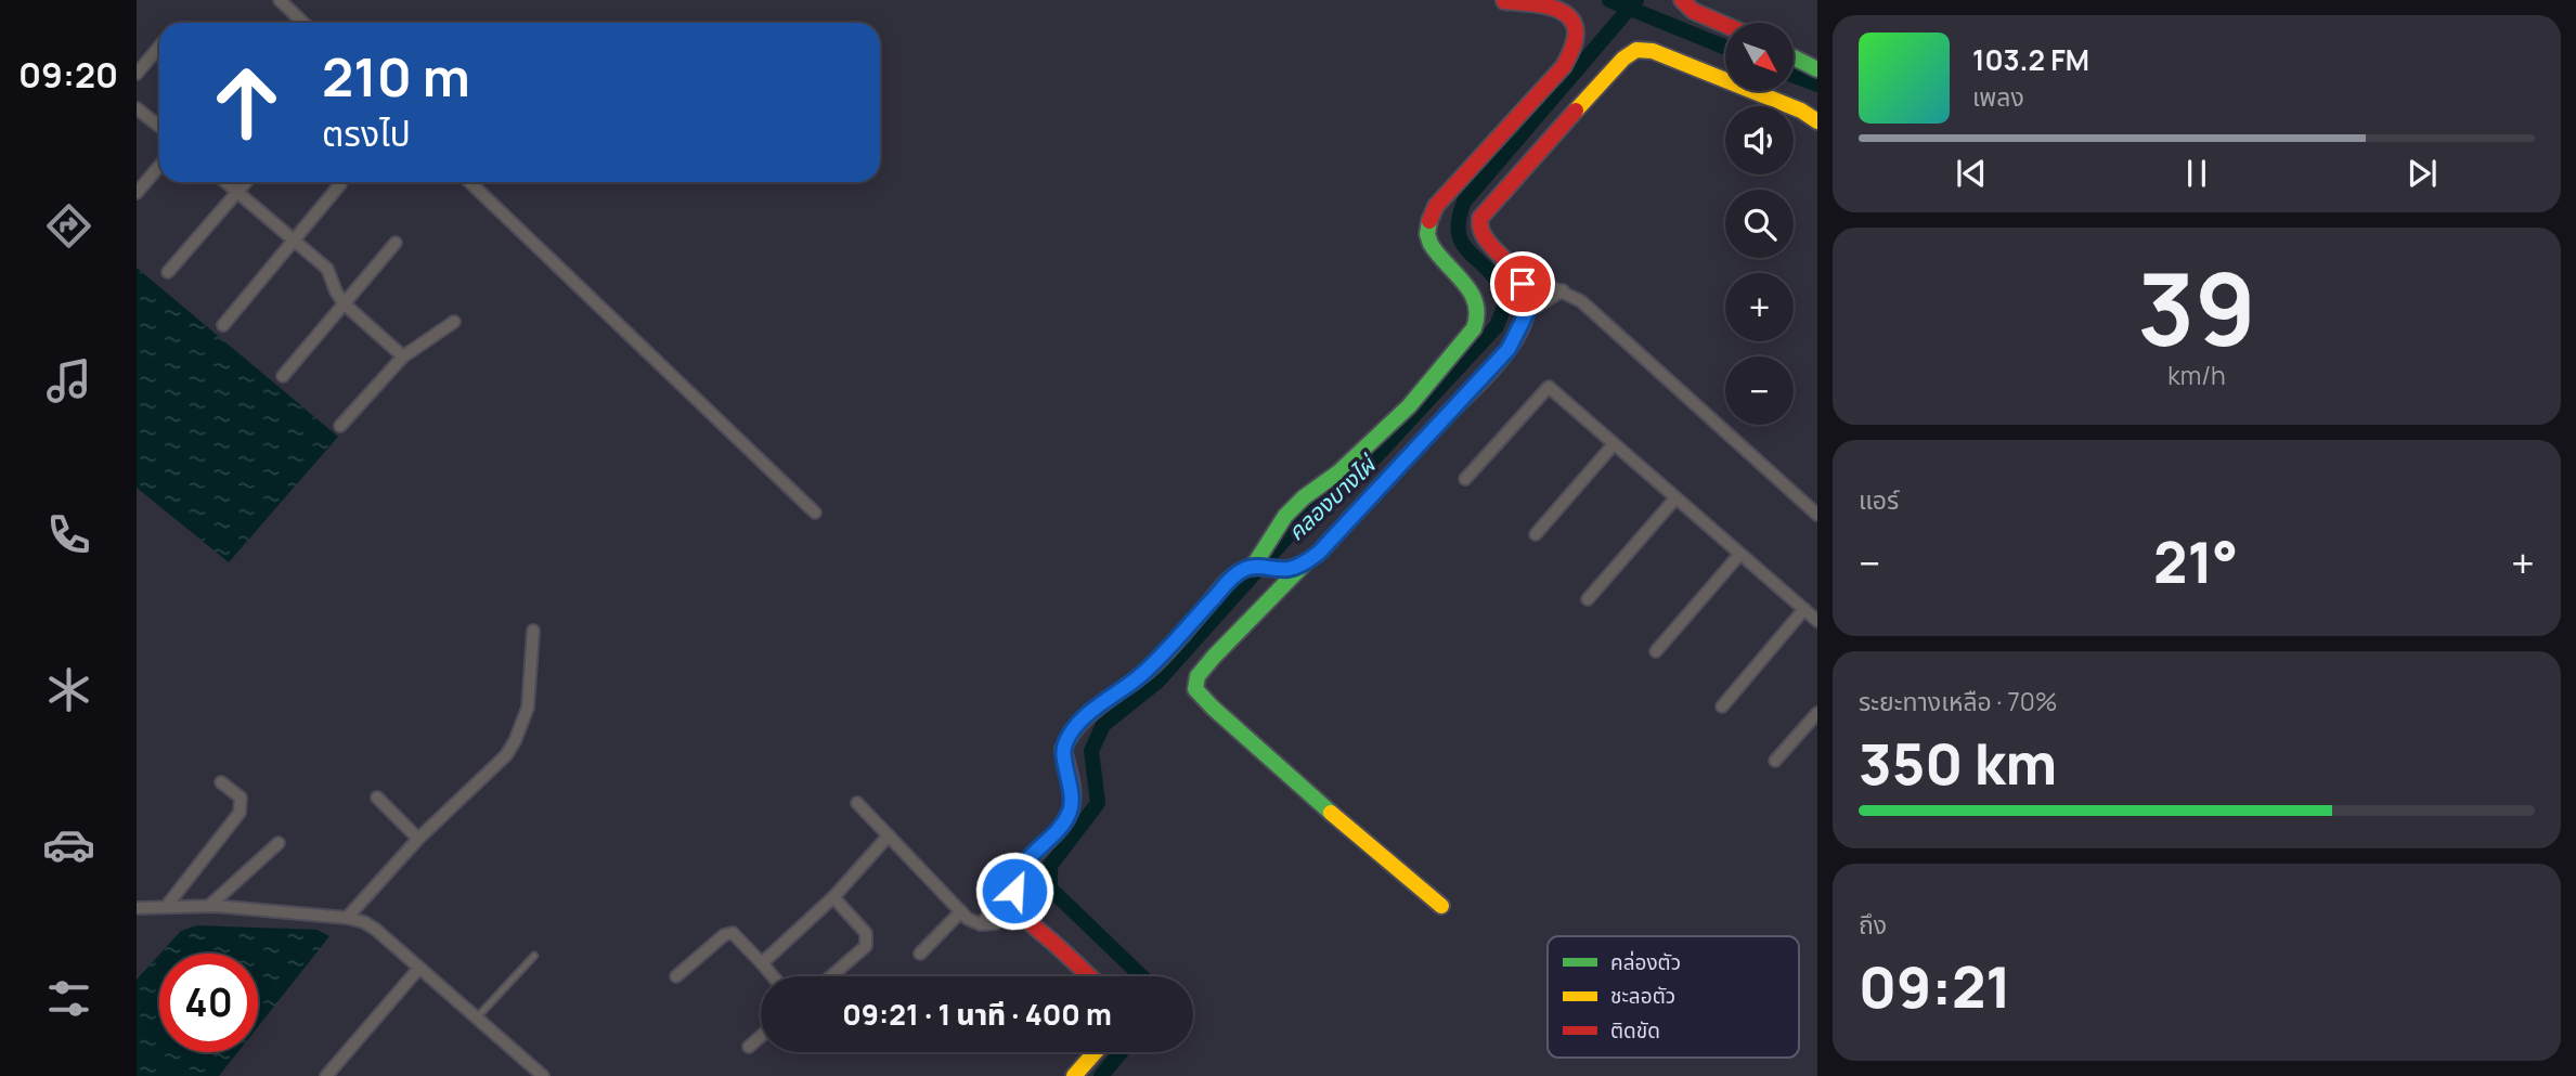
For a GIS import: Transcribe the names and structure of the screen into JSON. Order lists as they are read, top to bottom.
{
  "water": ["คลองบางไผ่"],
  "legend": ["คล่องตัว", "ชะลอตัว", "ติดขัด"],
  "north": "bottom right",
  "page": {
    "tabs": "09:20",
    "map_buttons": ["+", "−"],
    "turn": ["210 m", "ตรงไป"],
    "song": ["103.2 FM", "เพลง"],
    "tile": [
      ["39", "km/h"],
      "แอร์",
      ["ระยะทางเหลือ · 70%", "350 km"],
      ["ถึง", "09:21"]
    ],
    "heat": ["−", "21°", "+"],
    "limit": "40",
    "trip": "09:21 · 1 นาที · 400 m"
  }
}
